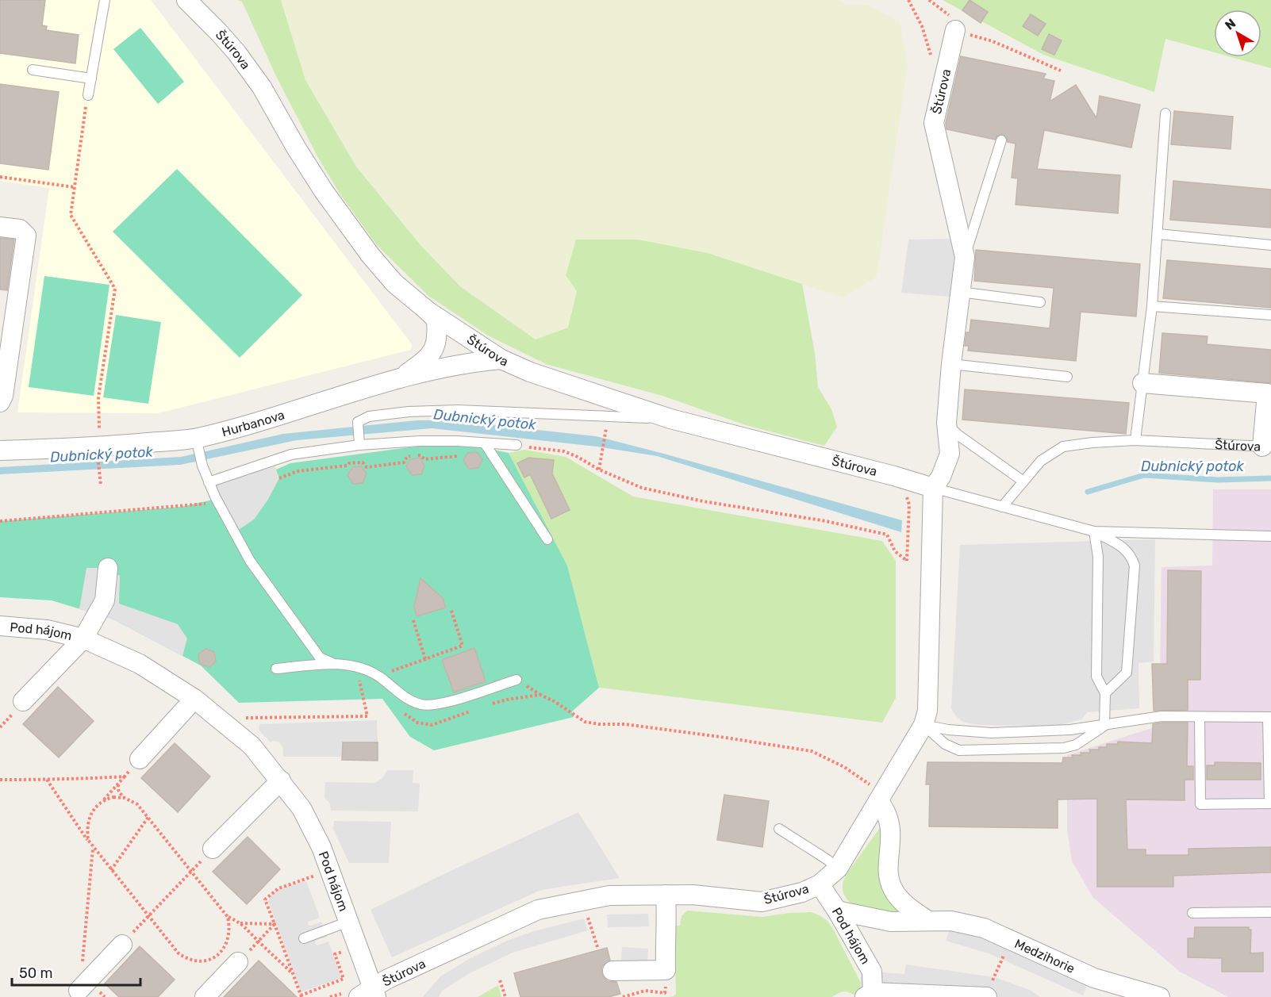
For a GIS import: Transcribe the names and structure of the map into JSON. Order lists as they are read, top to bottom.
{
  "streets": {
    "street": [
      "Štúrova",
      "Hurbanova",
      "Pod hájom",
      "Medzihorie"
    ]
  },
  "crossings": [
    ["Štúrova", "Hurbanova"],
    ["Štúrova", "Pod hájom"],
    ["Pod hájom", "Medzihorie"]
  ],
  "water": ["Dubnický potok"],
  "scale_bar": "50 m",
  "north": "top left"
}
